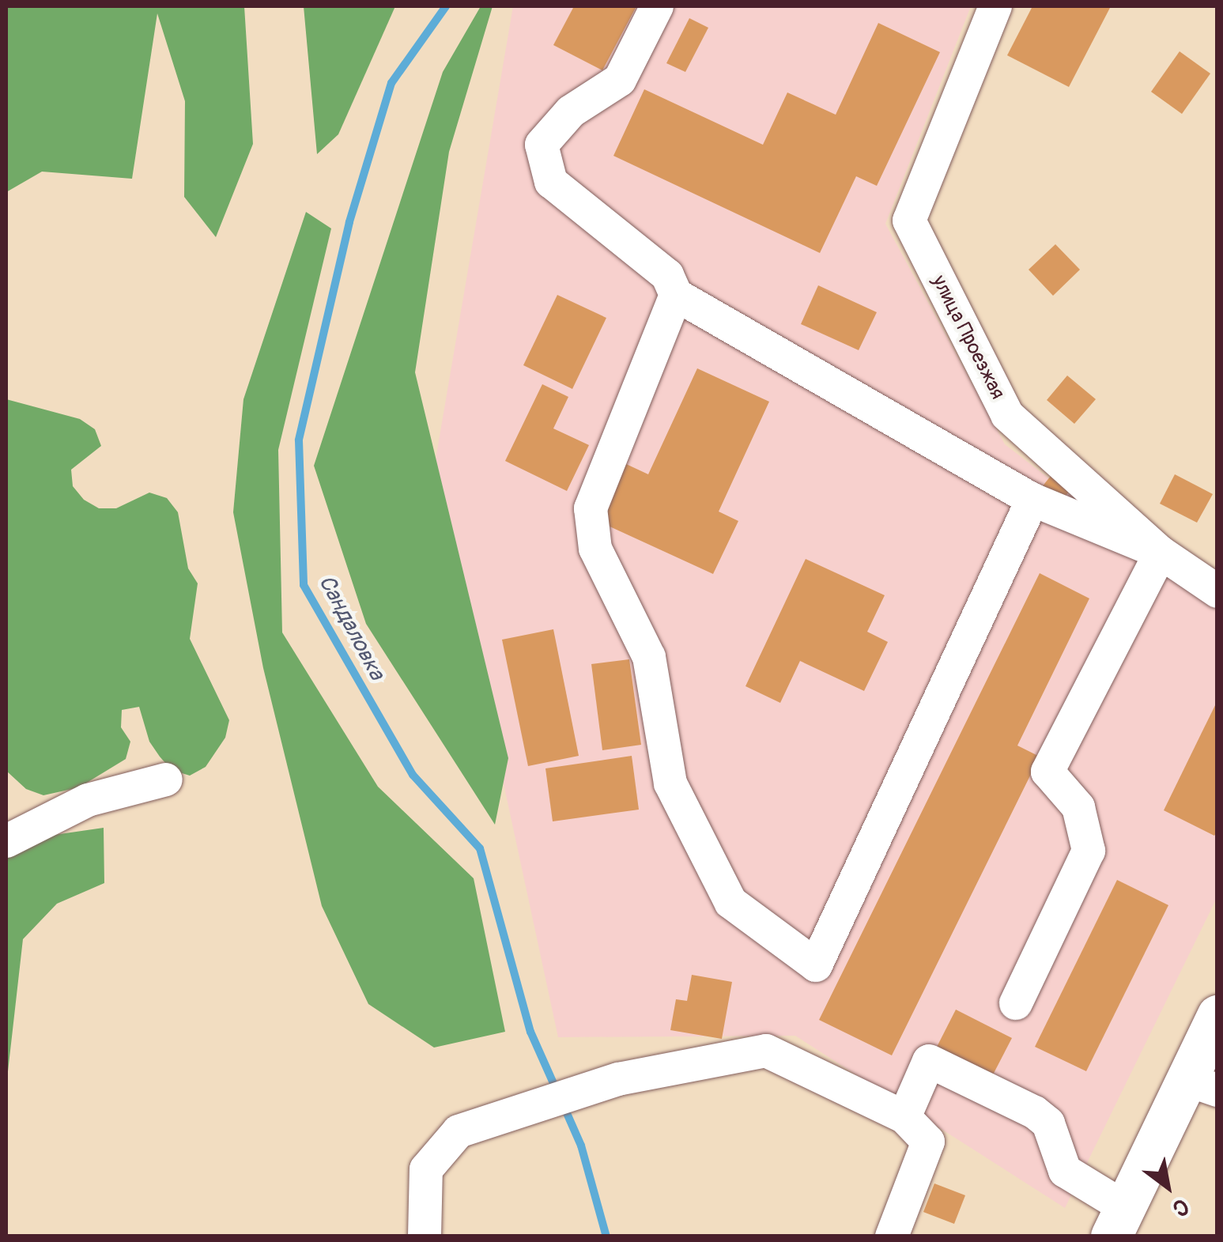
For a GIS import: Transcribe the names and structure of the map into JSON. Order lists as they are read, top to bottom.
{
  "streets": {
    "street": ["улица Проезжая"]
  },
  "water": ["Сандаловка"],
  "north": "bottom right"
}
